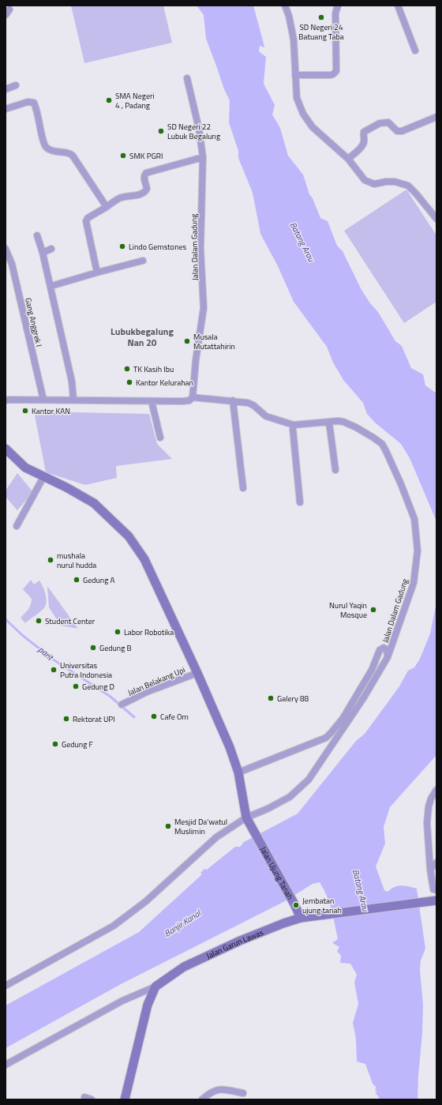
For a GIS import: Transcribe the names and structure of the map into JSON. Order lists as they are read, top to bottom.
{
  "streets": {
    "main road": ["Jalan Ujung Tanah", "Jalan Garun Lawas"],
    "street": ["Jalan Dalam Gadung", "Gang Anggrek I", "Jalan Belakang Upi"]
  },
  "crossings": [
    ["Jalan Dalam Gadung", "Gang Anggrek I"],
    ["Jalan Dalam Gadung", "Jalan Ujung Tanah"],
    ["Jalan Ujung Tanah", "Jalan Garun Lawas"]
  ],
  "districts": ["Lubukbegalung Nan 20"],
  "water": ["Batang Arau", "parit", "Banjir Kanal"],
  "places": [
    "SD Negeri 24 Batuang Taba",
    "SMA Negeri 4 , Padang",
    "SD Negeri 22 Lubuk Begalung",
    "SMK PGRI",
    "Lindo Gemstones",
    "Musala Mutattahirin",
    "TK Kasih Ibu",
    "Kantor Kelurahan",
    "Kantor KAN",
    "mushala nurul hudda",
    "Gedung A",
    "Nurul Yaqin Mosque",
    "Student Center",
    "Labor Robotika",
    "Gedung B",
    "Universitas Putra Indonesia",
    "Gedung D",
    "Galery 88",
    "Cafe Om",
    "Rektorat UPI",
    "Gedung F",
    "Mesjid Da'watul Muslimin",
    "Jembatan ujung tanah"
  ]
}
